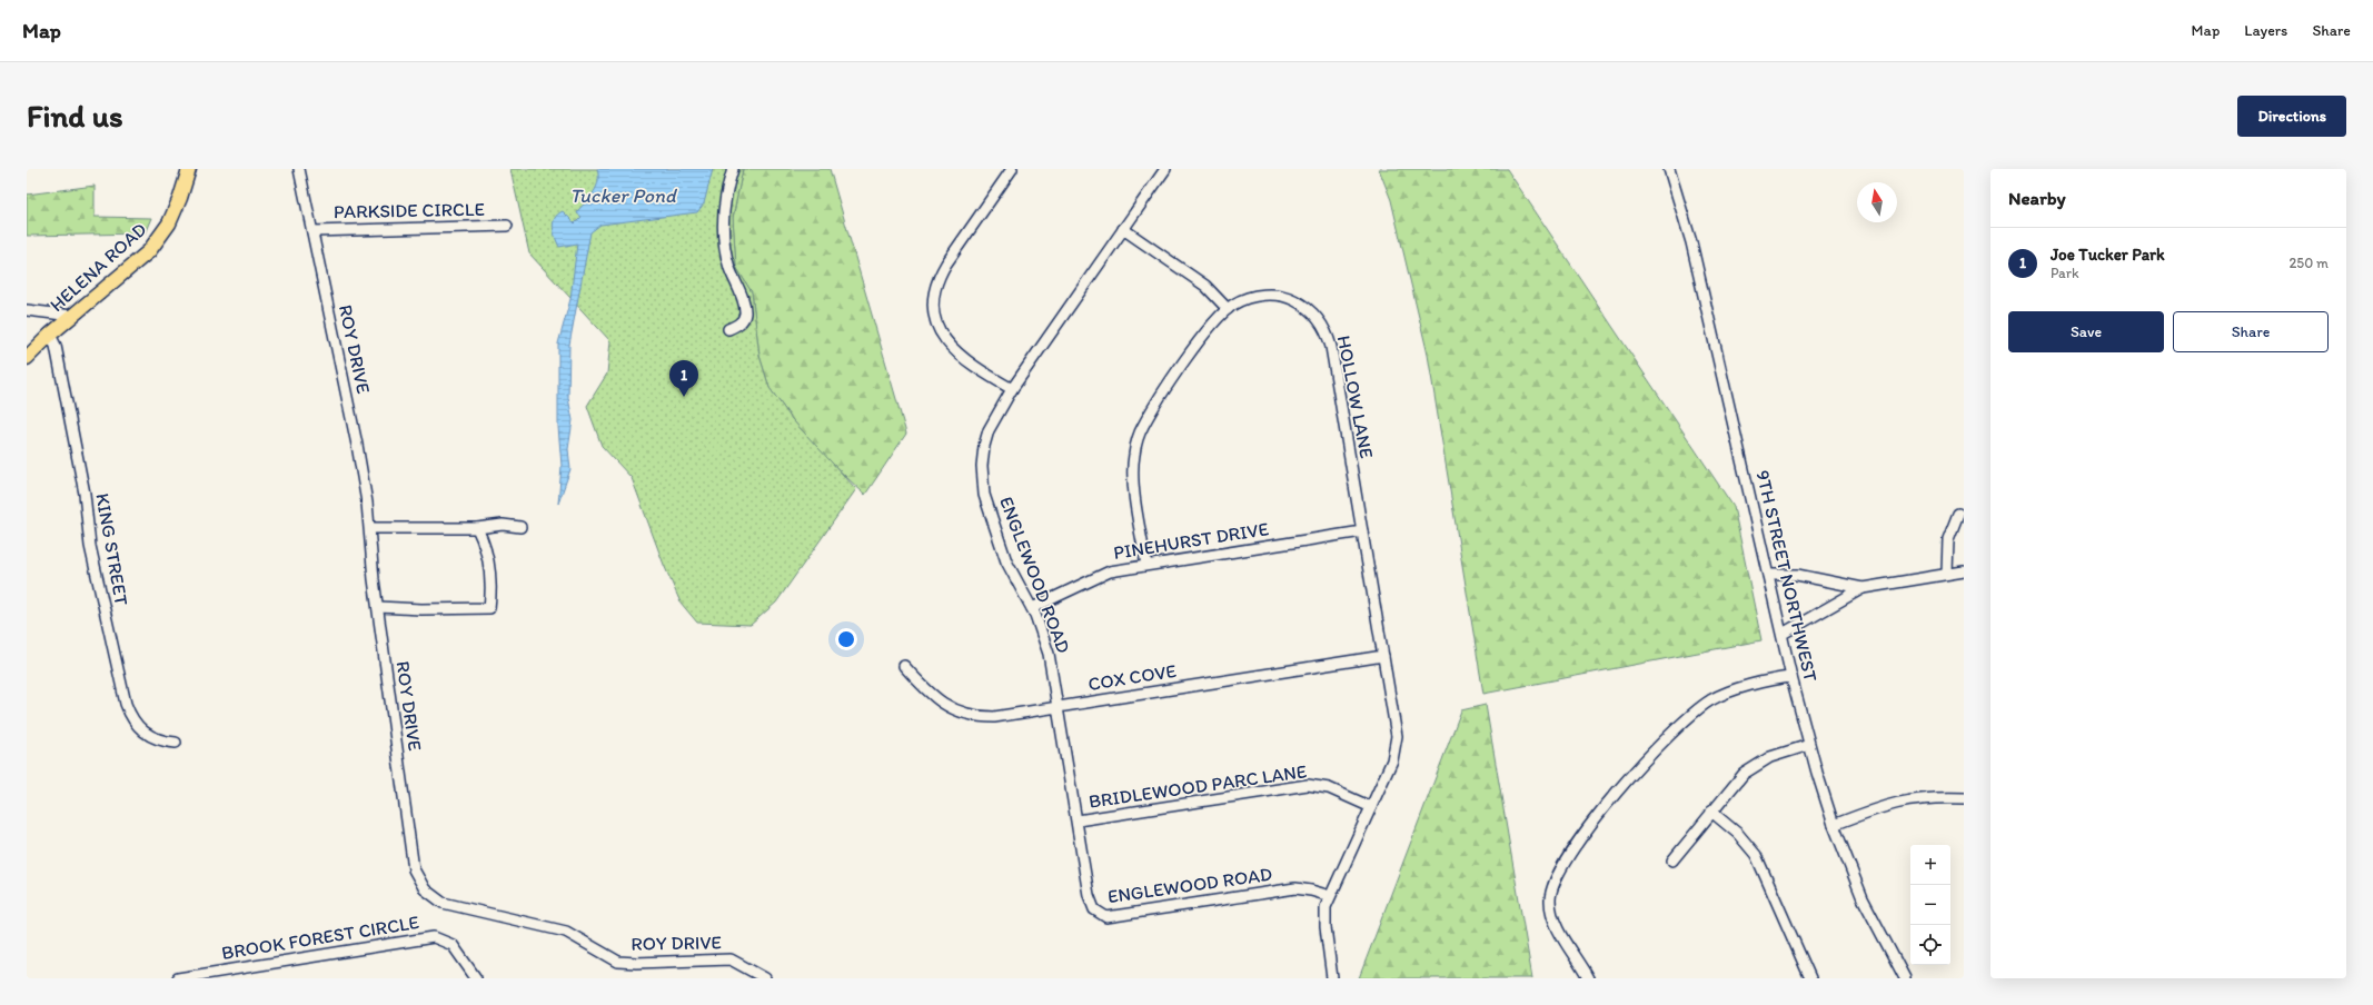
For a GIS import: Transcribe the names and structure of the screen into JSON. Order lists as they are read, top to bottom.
{
  "streets": {
    "main road": ["HELENA ROAD"],
    "street": [
      "PARKSIDE CIRCLE",
      "ROY DRIVE",
      "HOLLOW LANE",
      "PINEHURST DRIVE",
      "KING STREET",
      "ENGLEWOOD ROAD",
      "9TH STREET NORTHWEST",
      "COX COVE",
      "BRIDLEWOOD PARC LANE",
      "BROOK FOREST CIRCLE"
    ]
  },
  "crossings": [
    ["PARKSIDE CIRCLE", "ROY DRIVE"],
    ["HELENA ROAD", "KING STREET"],
    ["HOLLOW LANE", "PINEHURST DRIVE"],
    ["HOLLOW LANE", "ENGLEWOOD ROAD"],
    ["HOLLOW LANE", "COX COVE"],
    ["HOLLOW LANE", "BRIDLEWOOD PARC LANE"],
    ["PINEHURST DRIVE", "ENGLEWOOD ROAD"],
    ["ENGLEWOOD ROAD", "COX COVE"],
    ["ENGLEWOOD ROAD", "BRIDLEWOOD PARC LANE"]
  ],
  "water": ["Tucker Pond"],
  "north": "top",
  "page": {
    "header": "Map",
    "nav": ["Map", "Layers", "Share"],
    "buttons": [
      "Directions",
      ["Save", "Share"]
    ],
    "title": "Find us",
    "heading": "Nearby",
    "list": [
      {
        "mark": "1",
        "name": "Joe Tucker Park",
        "note": "Park",
        "value": "250 m"
      }
    ],
    "pins": "1",
    "map_buttons": ["+", "−"]
  }
}
